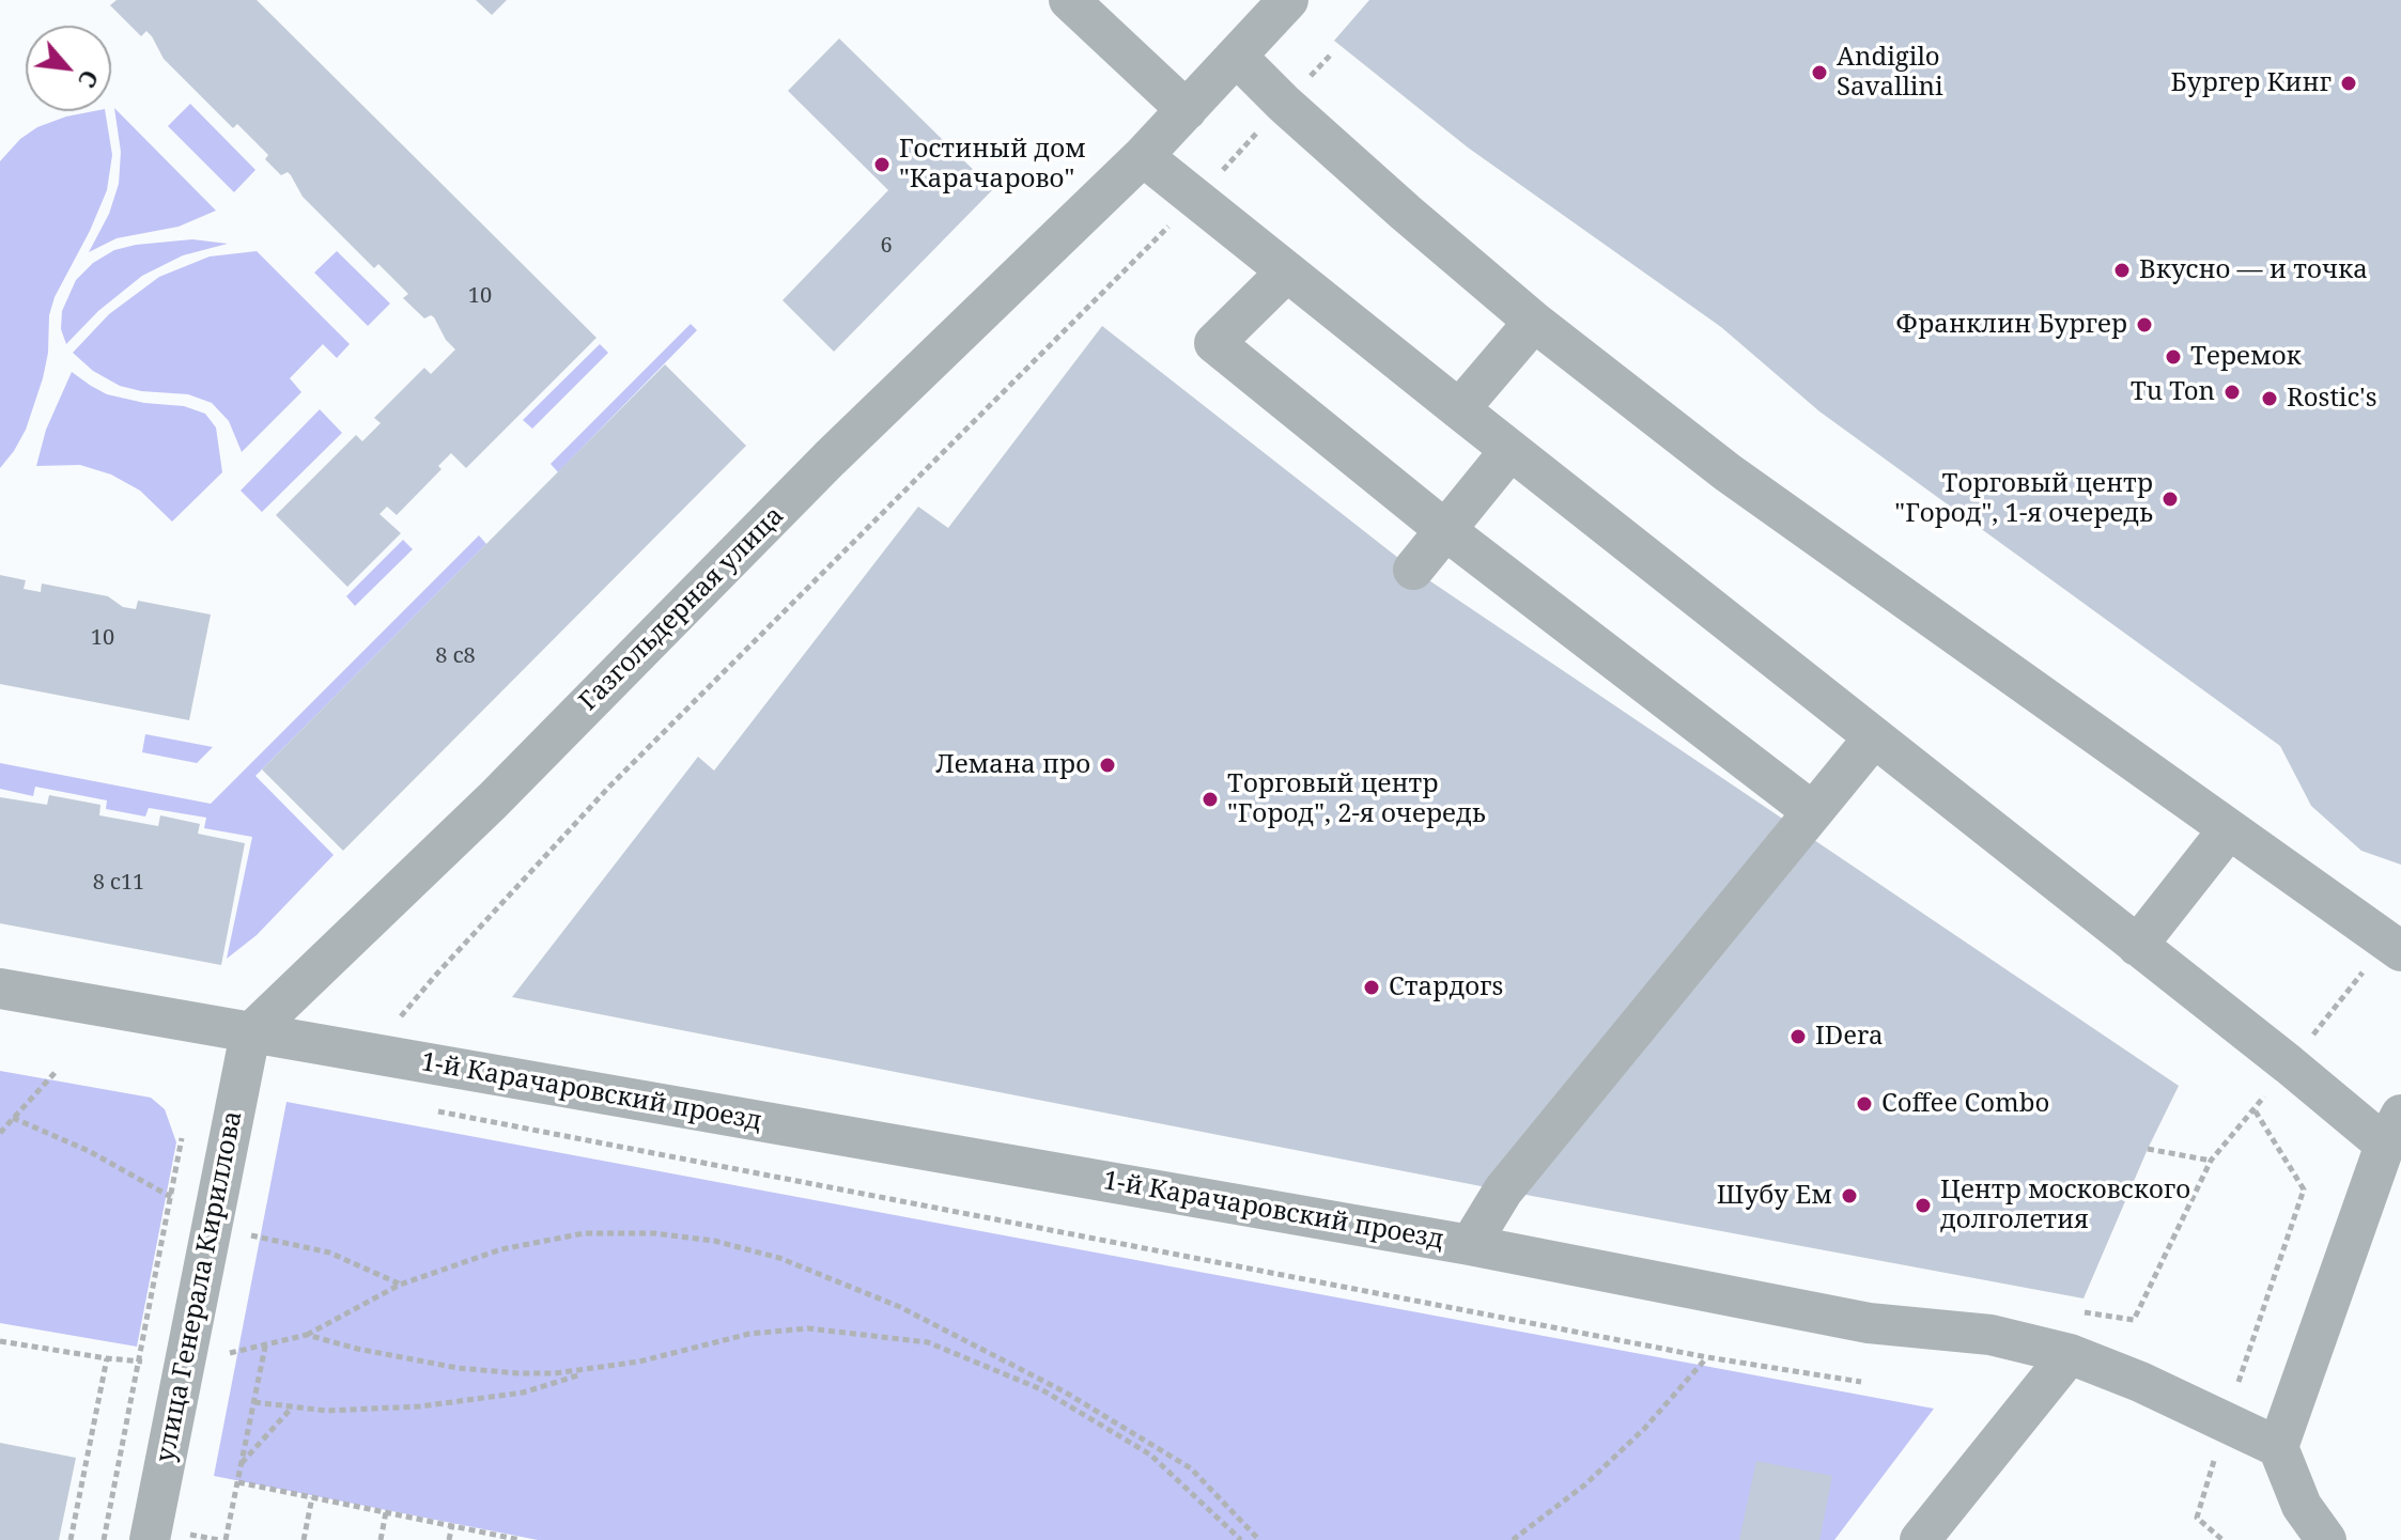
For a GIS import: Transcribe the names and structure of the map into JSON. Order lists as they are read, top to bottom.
{
  "streets": {
    "street": ["Газгольдерная улица", "1-й Карачаровский проезд", "улица Генерала Кириллова"]
  },
  "crossings": [
    ["Газгольдерная улица", "1-й Карачаровский проезд"],
    ["Газгольдерная улица", "улица Генерала Кириллова"],
    ["1-й Карачаровский проезд", "улица Генерала Кириллова"]
  ],
  "places": [
    "Andigilo Savallini",
    "Бургер Кинг",
    "Гостиный дом \"Карачарово\"",
    "Вкусно — и точка",
    "Франклин Бургер",
    "Теремок",
    "Tu Ton",
    "Rostic's",
    "Торговый центр \"Город\", 1-я очередь",
    "Лемана про",
    "Торговый центр \"Город\", 2-я очередь",
    "Стардогs",
    "IDera",
    "Coffee Combo",
    "Шубу Ем",
    "Центр московского долголетия"
  ],
  "house_numbers": [
    "6",
    "10",
    "10",
    "8 с8",
    "8 с11"
  ],
  "north": "bottom right"
}
